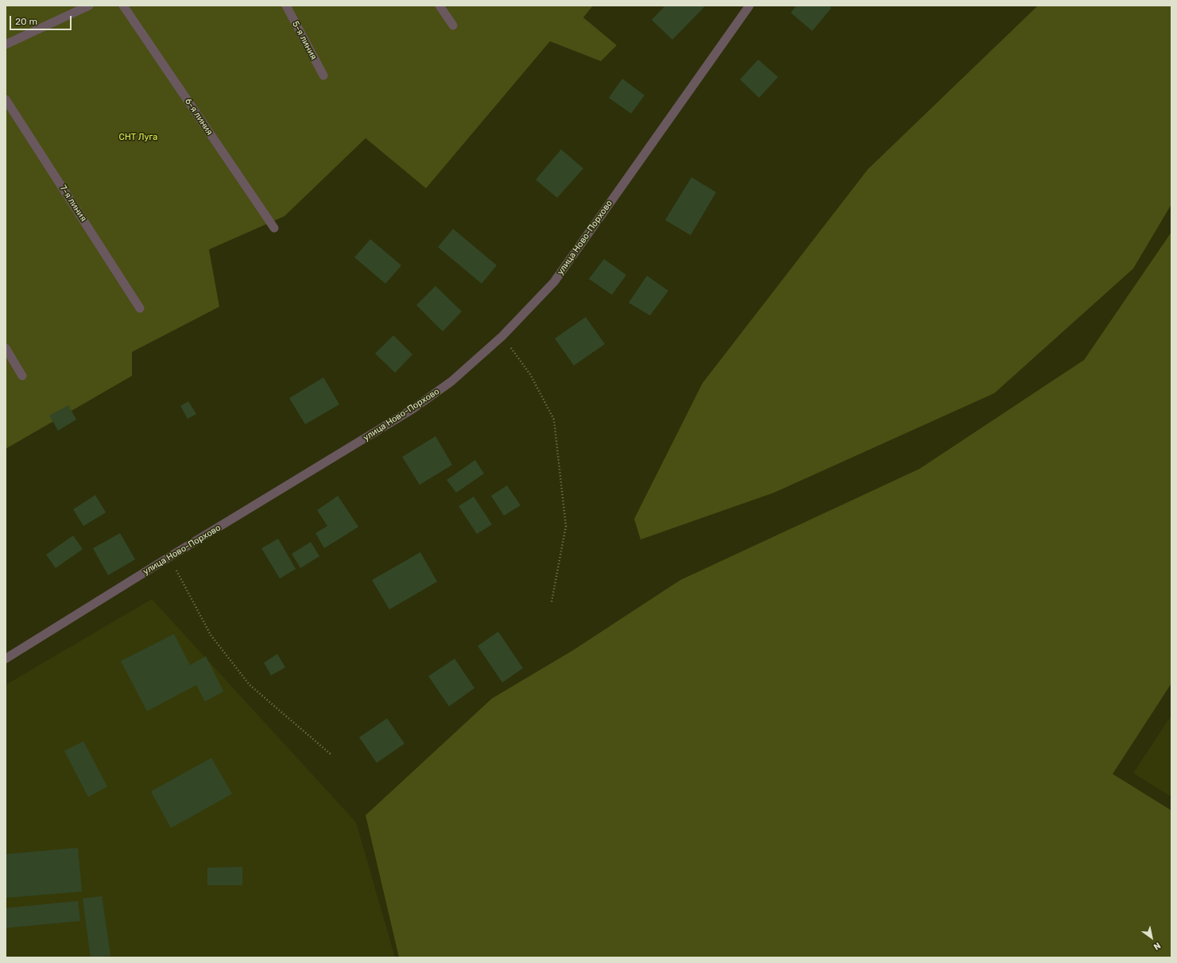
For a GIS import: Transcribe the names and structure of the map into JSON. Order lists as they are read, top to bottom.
{
  "streets": {
    "street": [
      "5-я линия",
      "6-я линия",
      "7-я линия",
      "улица Ново-Порхово"
    ]
  },
  "parks": ["СНТ Луга"],
  "scale_bar": "20 m",
  "north": "bottom right"
}
